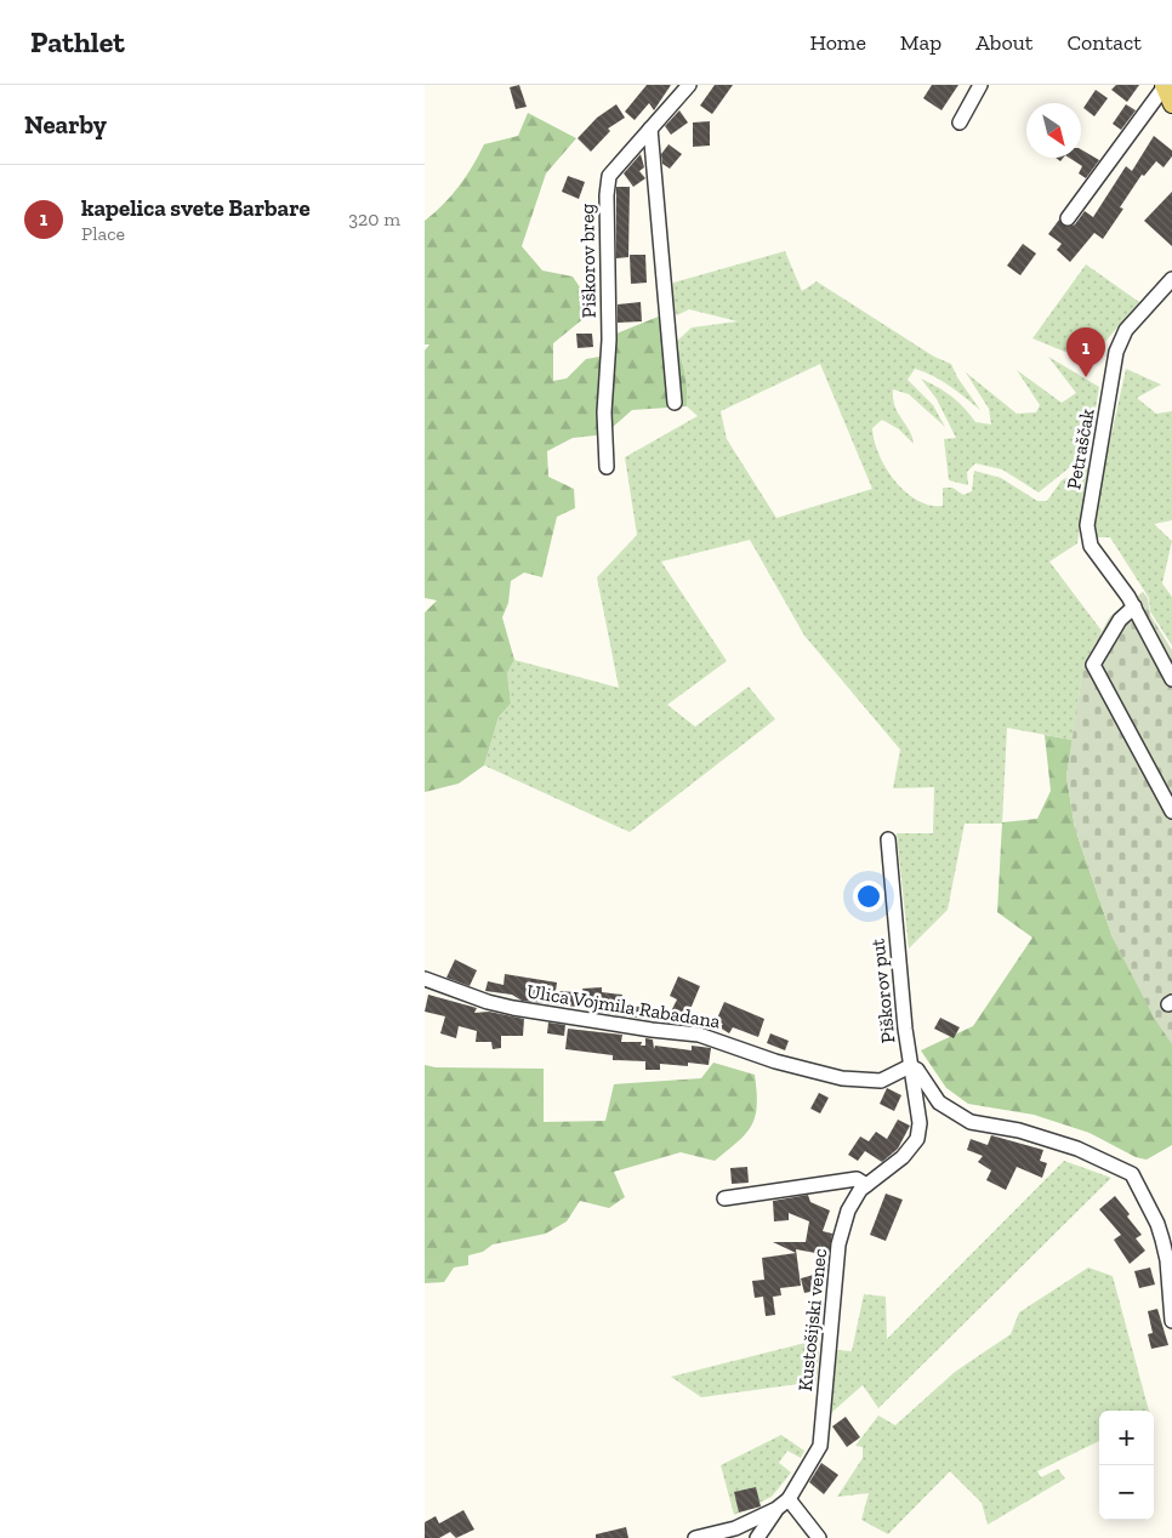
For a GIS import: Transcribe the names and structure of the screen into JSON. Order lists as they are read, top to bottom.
{
  "streets": {
    "street": [
      "Piškorov breg",
      "Petraščak",
      "Piškorov put",
      "Ulica Vojmila Rabadana",
      "Kustošijski venec"
    ]
  },
  "crossings": [
    ["Piškorov put", "Ulica Vojmila Rabadana"],
    ["Piškorov put", "Kustošijski venec"],
    ["Ulica Vojmila Rabadana", "Kustošijski venec"]
  ],
  "north": "bottom right",
  "page": {
    "header": "Pathlet",
    "nav": [
      "Home",
      "Map",
      "About",
      "Contact"
    ],
    "heading": "Nearby",
    "list": [
      {
        "mark": "1",
        "name": "kapelica svete Barbare",
        "note": "Place",
        "value": "320 m"
      }
    ],
    "pins": "1",
    "map_buttons": ["+", "−"]
  }
}
